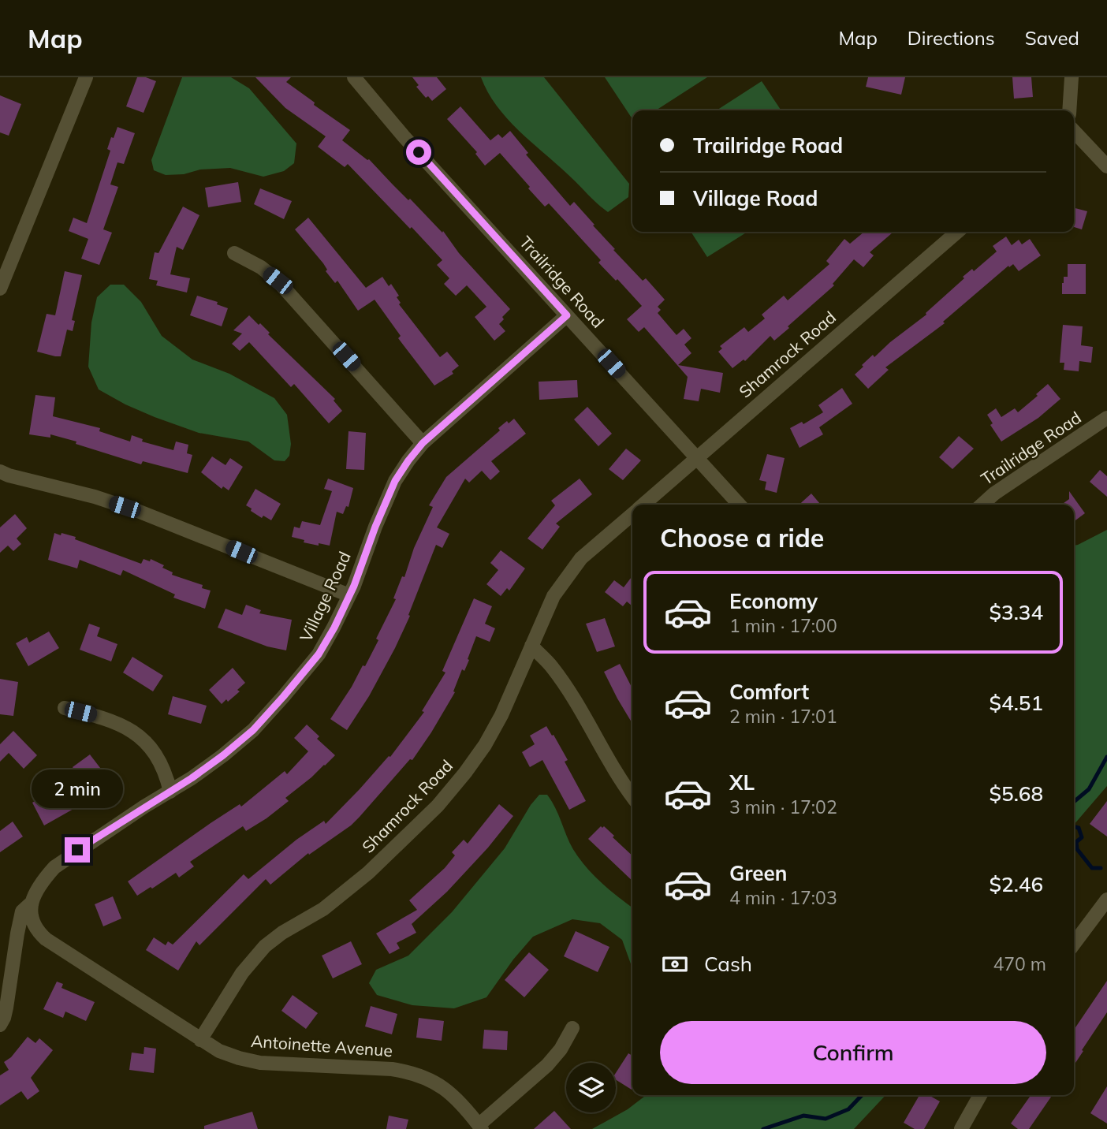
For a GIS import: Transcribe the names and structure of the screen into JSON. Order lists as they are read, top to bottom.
{
  "streets": {
    "street": [
      "Trailridge Road",
      "Shamrock Road",
      "Village Road",
      "Antoinette Avenue"
    ]
  },
  "crossings": [
    ["Trailridge Road", "Shamrock Road"],
    ["Trailridge Road", "Village Road"],
    ["Shamrock Road", "Antoinette Avenue"],
    ["Village Road", "Antoinette Avenue"]
  ],
  "page": {
    "header": "Map",
    "nav": ["Map", "Directions", "Saved"],
    "banner": ["Trailridge Road", "Village Road"],
    "heading": "Choose a ride",
    "list": [
      {
        "name": "Economy",
        "note": "1 min · 17:00",
        "value": "$3.34"
      },
      {
        "name": "Comfort",
        "note": "2 min · 17:01",
        "value": "$4.51"
      },
      {
        "name": "XL",
        "note": "3 min · 17:02",
        "value": "$5.68"
      },
      {
        "name": "Green",
        "note": "4 min · 17:03",
        "value": "$2.46"
      }
    ],
    "bubble": "2 min",
    "pay": ["Cash", "470 m"],
    "buttons": "Confirm"
  }
}
